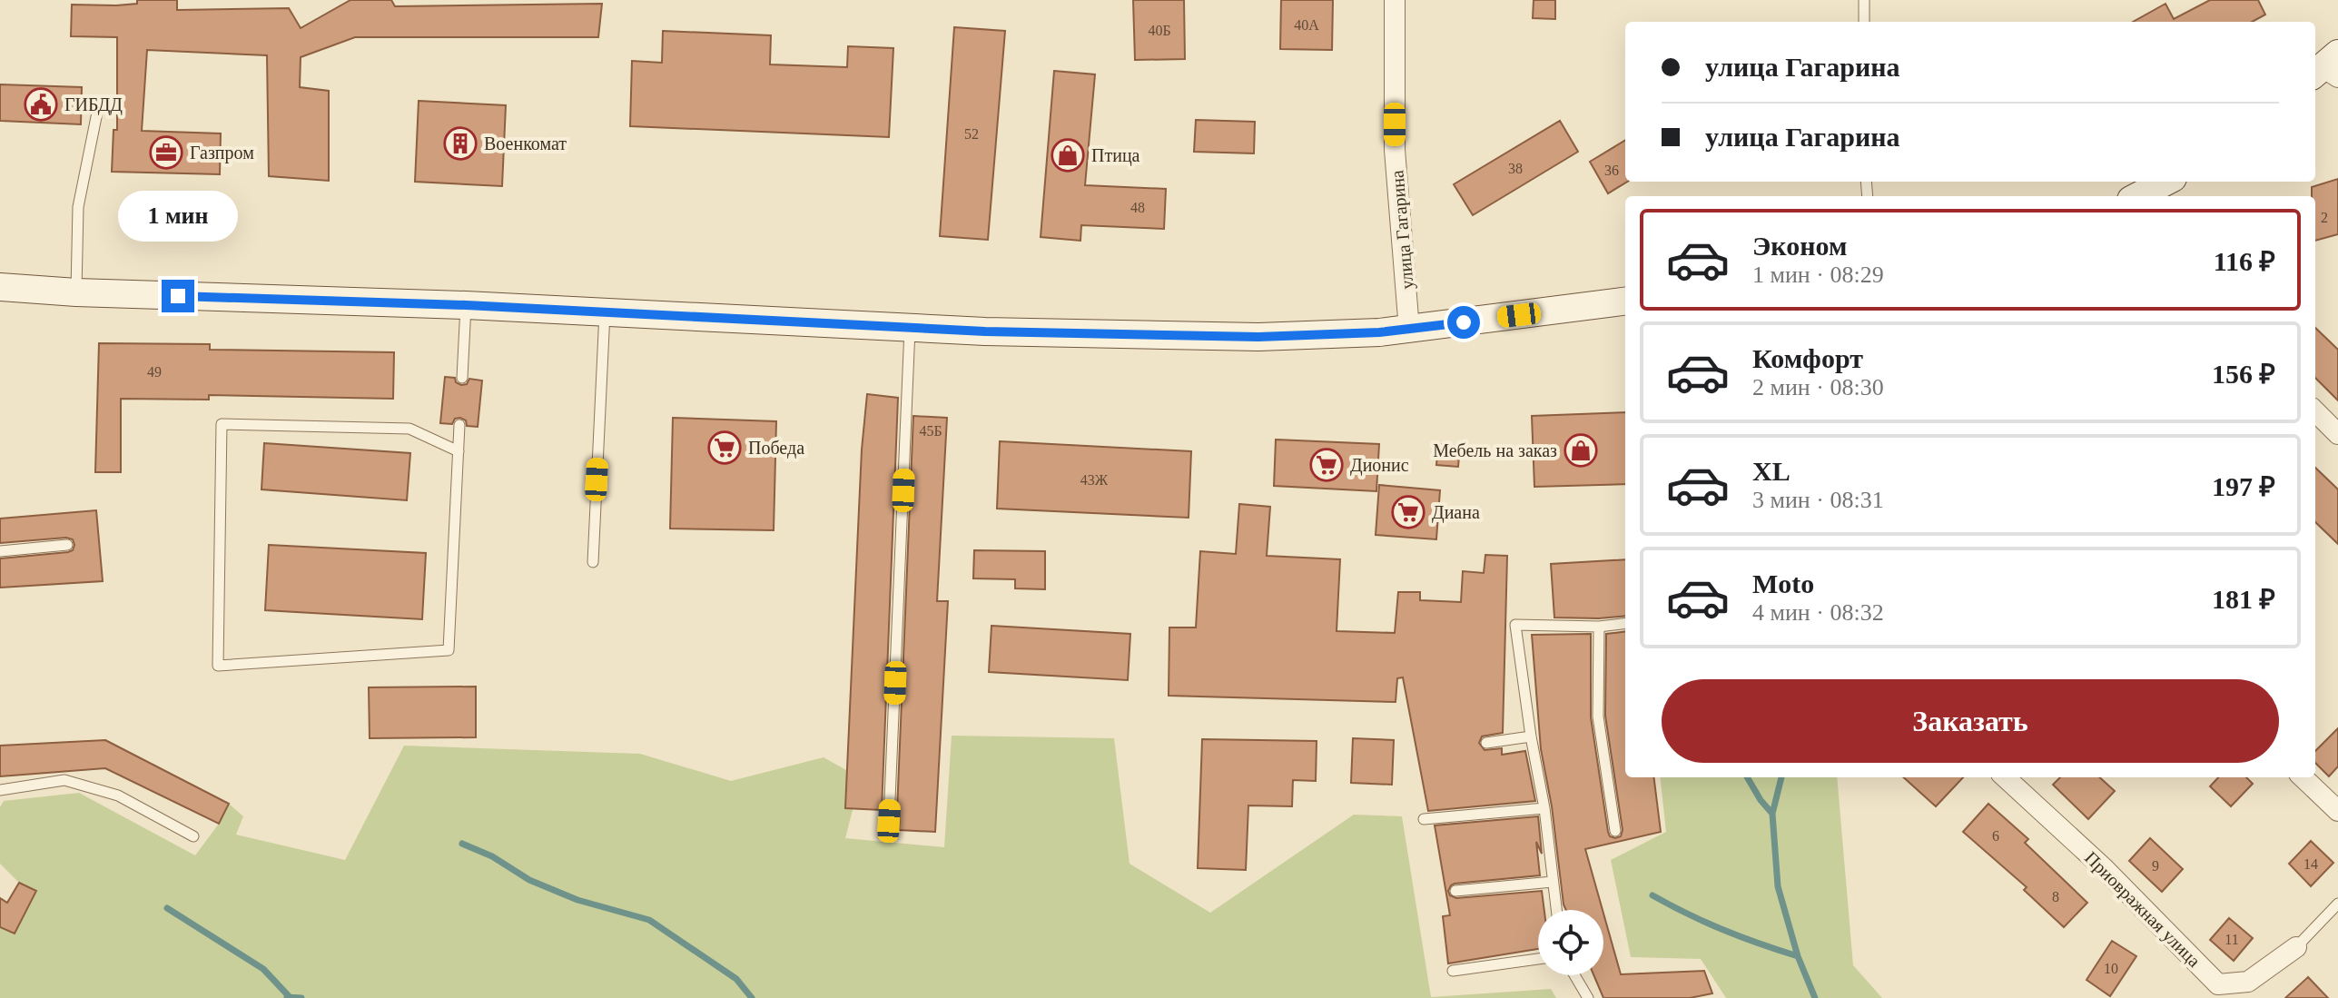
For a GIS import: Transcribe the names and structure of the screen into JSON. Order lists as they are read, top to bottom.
{
  "streets": {
    "street": ["улица Гагарина", "Приовражная улица"]
  },
  "places": {
    "public building": ["ГИБДД"],
    "building": ["Военкомат"],
    "office": ["Газпром"],
    "shop": ["Птица", "Мебель на заказ"],
    "supermarket": ["Победа", "Дионис", "Диана"]
  },
  "house_numbers": [
    "40А",
    "40Б",
    "52",
    "38",
    "36",
    "48",
    "2",
    "49",
    "45Б",
    "43Ж",
    "6",
    "14",
    "9",
    "8",
    "11",
    "10"
  ],
  "page": {
    "banner": ["улица Гагарина", "улица Гагарина"],
    "bubble": "1 мин",
    "list": [
      {
        "name": "Эконом",
        "note": "1 мин · 08:29",
        "value": "116 ₽"
      },
      {
        "name": "Комфорт",
        "note": "2 мин · 08:30",
        "value": "156 ₽"
      },
      {
        "name": "XL",
        "note": "3 мин · 08:31",
        "value": "197 ₽"
      },
      {
        "name": "Moto",
        "note": "4 мин · 08:32",
        "value": "181 ₽"
      }
    ],
    "buttons": "Заказать"
  }
}
